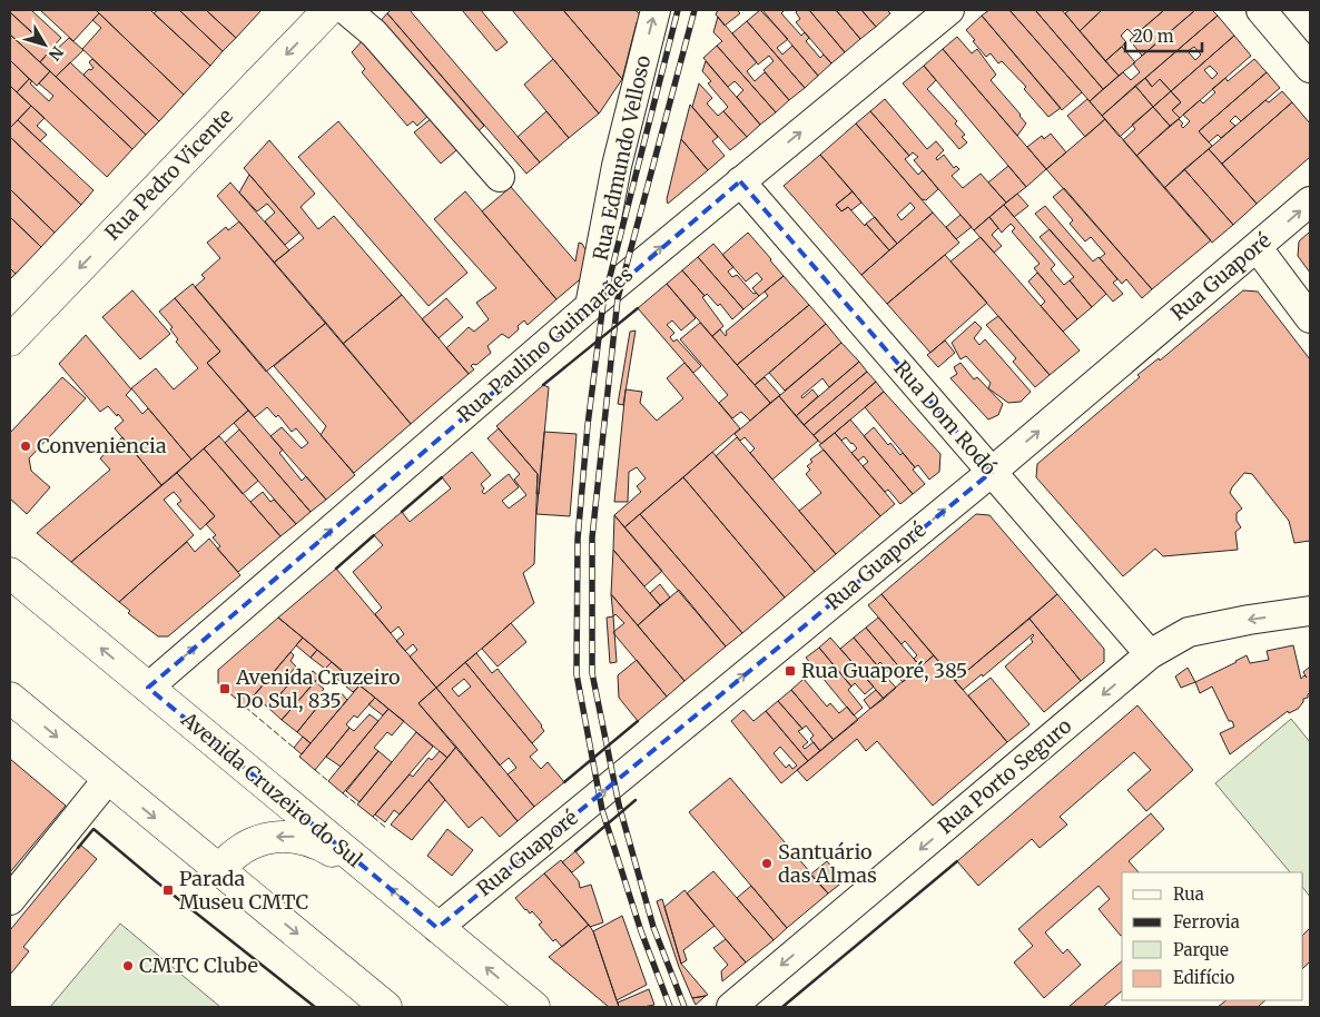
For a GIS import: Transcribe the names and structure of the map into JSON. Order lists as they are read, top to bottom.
{
  "streets": {
    "main road": ["Rua Pedro Vicente", "Avenida Cruzeiro do Sul"],
    "street": [
      "Rua Edmundo Velloso",
      "Rua Guaporé",
      "Rua Paulino Guimarães",
      "Rua Dom Rodó",
      "Rua Porto Seguro"
    ]
  },
  "crossings": [
    ["Rua Edmundo Velloso", "Rua Paulino Guimarães"],
    ["Rua Guaporé", "Rua Dom Rodó"],
    ["Rua Guaporé", "Avenida Cruzeiro do Sul"],
    ["Rua Paulino Guimarães", "Rua Dom Rodó"],
    ["Rua Paulino Guimarães", "Avenida Cruzeiro do Sul"],
    ["Rua Dom Rodó", "Rua Porto Seguro"]
  ],
  "one_way": [
    "Rua Edmundo Velloso",
    "Rua Pedro Vicente",
    "Rua Guaporé",
    "Rua Paulino Guimarães",
    "Rua Porto Seguro"
  ],
  "places": {
    "other": ["Conveniencia", "Santuário das Almas", "CMTC Clube"],
    "transit": ["Rua Guaporé, 385", "Avenida Cruzeiro Do Sul, 835", "Parada Museu CMTC"]
  },
  "legend": [
    "Rua",
    "Ferrovia",
    "Parque",
    "Edifício"
  ],
  "scale_bar": "20 m",
  "north": "bottom right"
}
